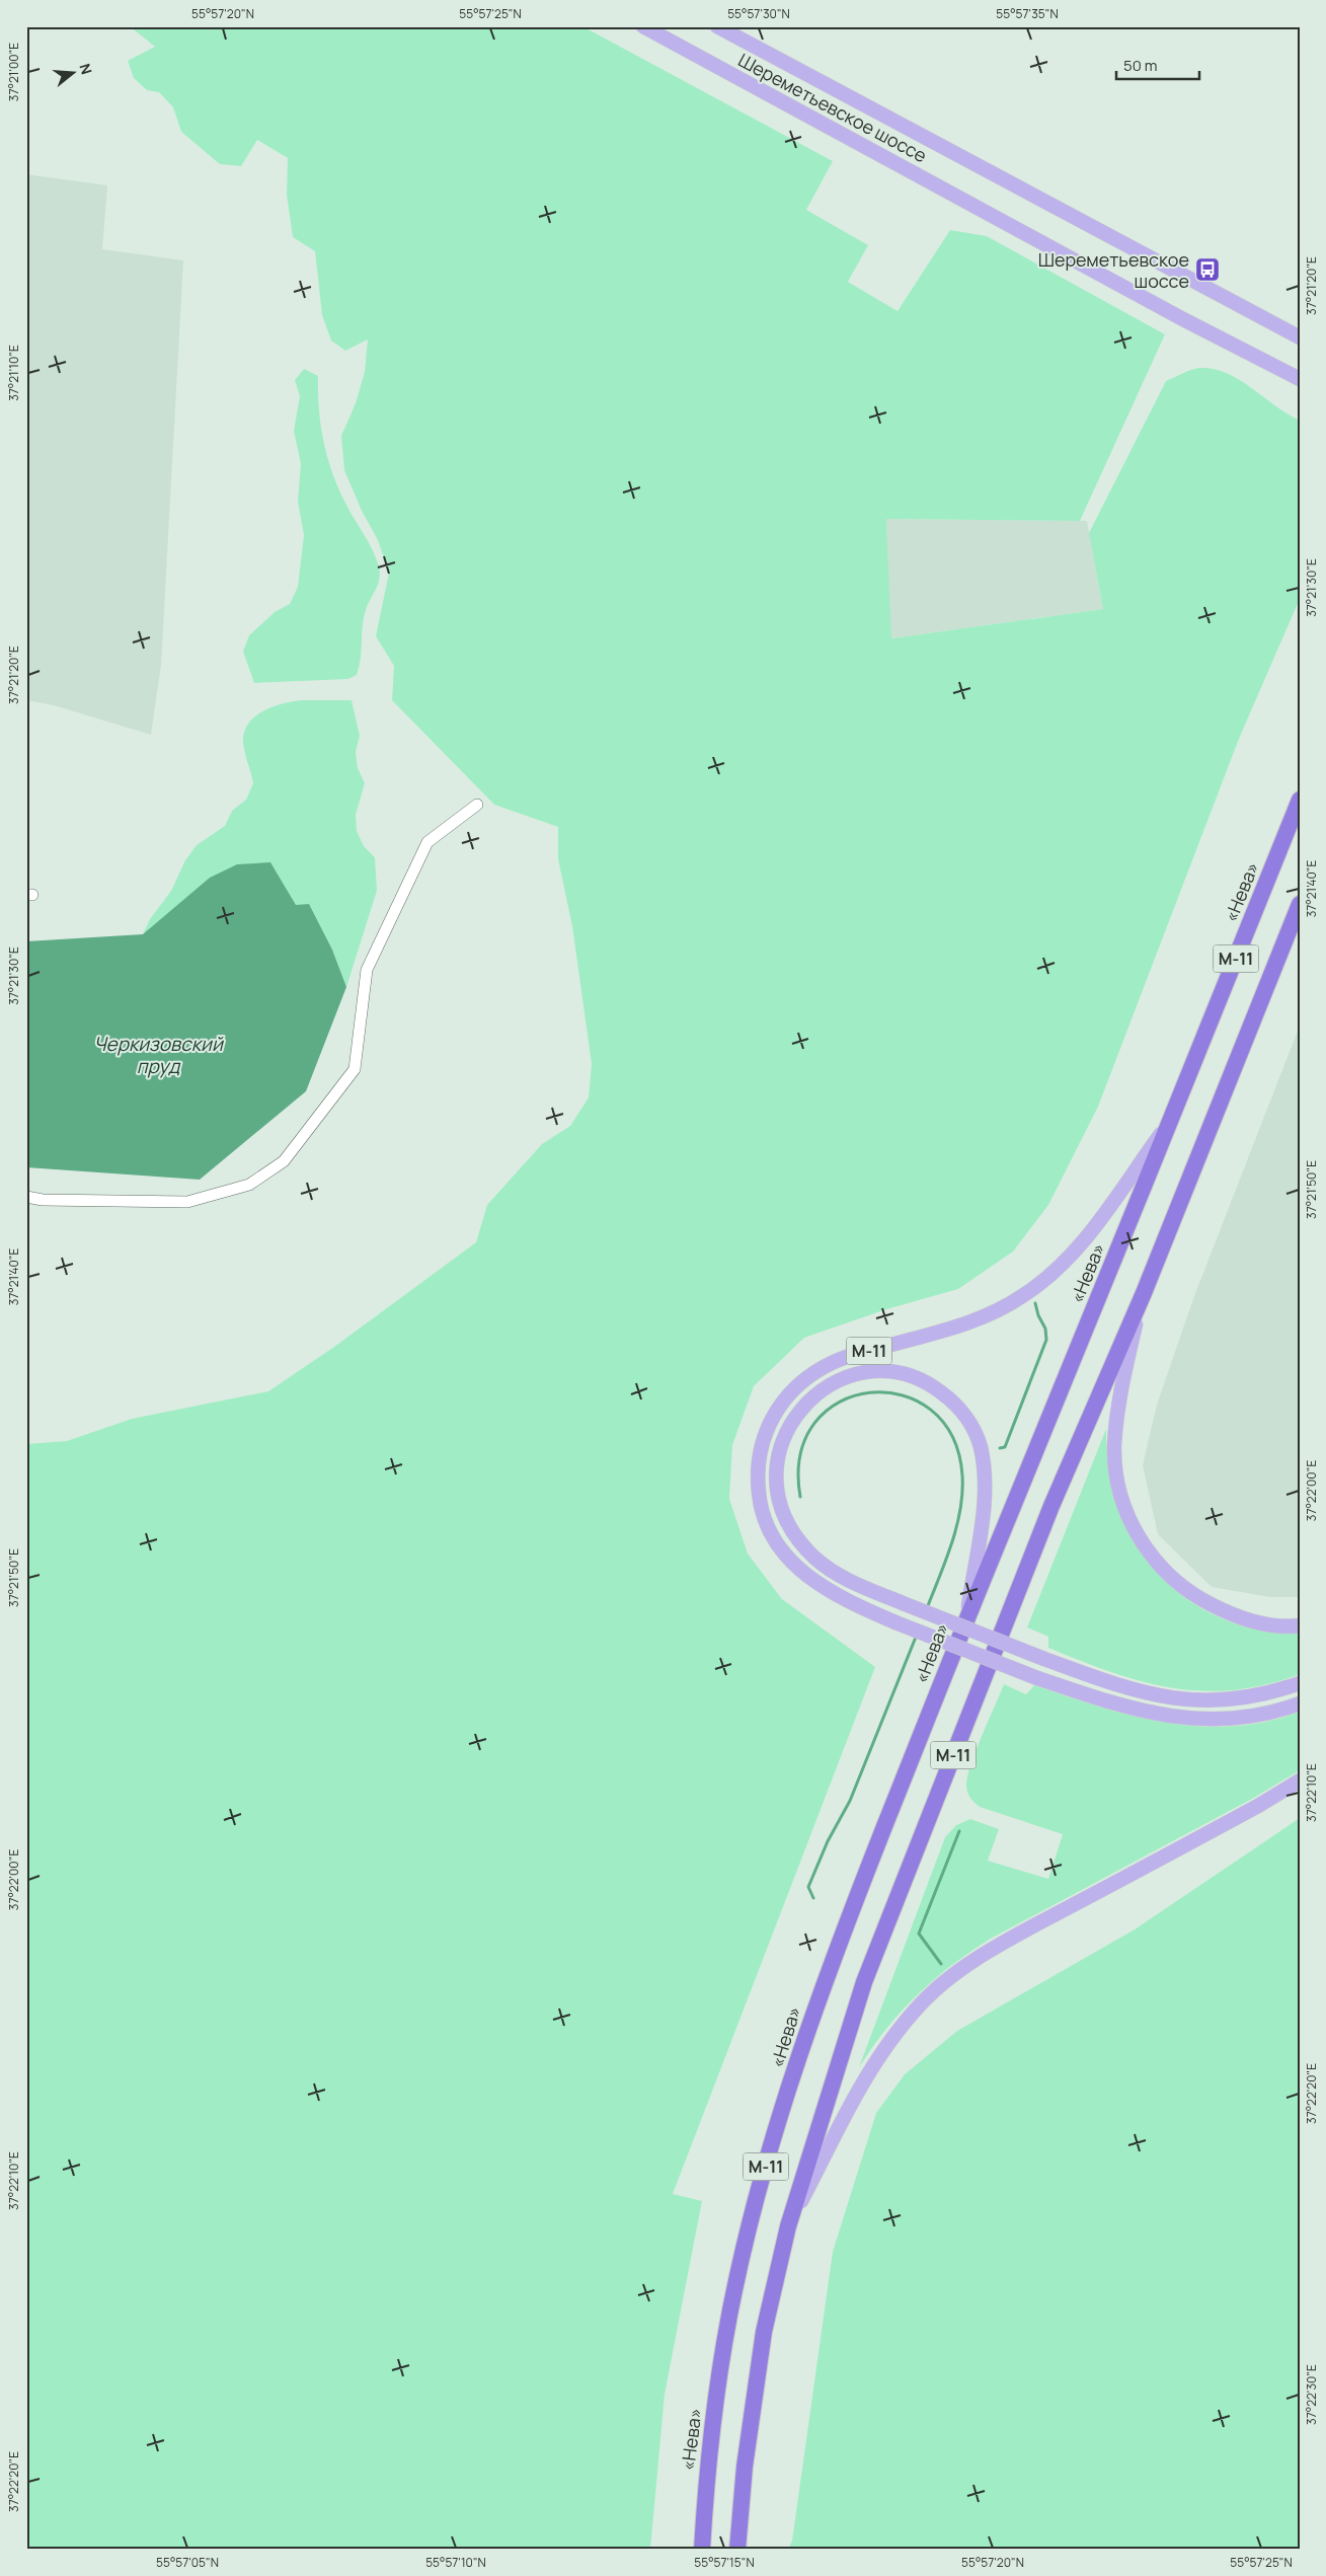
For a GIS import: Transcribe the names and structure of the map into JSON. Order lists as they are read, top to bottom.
{
  "streets": {
    "highway": ["«Нева»", "М-11"],
    "main road": ["Шереметьевское шоссе"]
  },
  "crossings": [
    ["«Нева»", "М-11"]
  ],
  "water": ["Черкизовский пруд"],
  "places": {
    "bus stop": ["Шереметьевское шоссе"]
  },
  "scale_bar": "50 m",
  "north": "right",
  "coordinates": [
    "55°57'20\"N",
    "55°57'25\"N",
    "55°57'30\"N",
    "55°57'35\"N",
    "37°21'00\"E",
    "37°21'20\"E",
    "37°21'10\"E",
    "37°21'30\"E",
    "37°21'40\"E",
    "37°21'50\"E",
    "37°22'00\"E",
    "37°22'10\"E",
    "37°22'20\"E",
    "37°22'30\"E",
    "55°57'05\"N",
    "55°57'10\"N",
    "55°57'15\"N"
  ]
}
